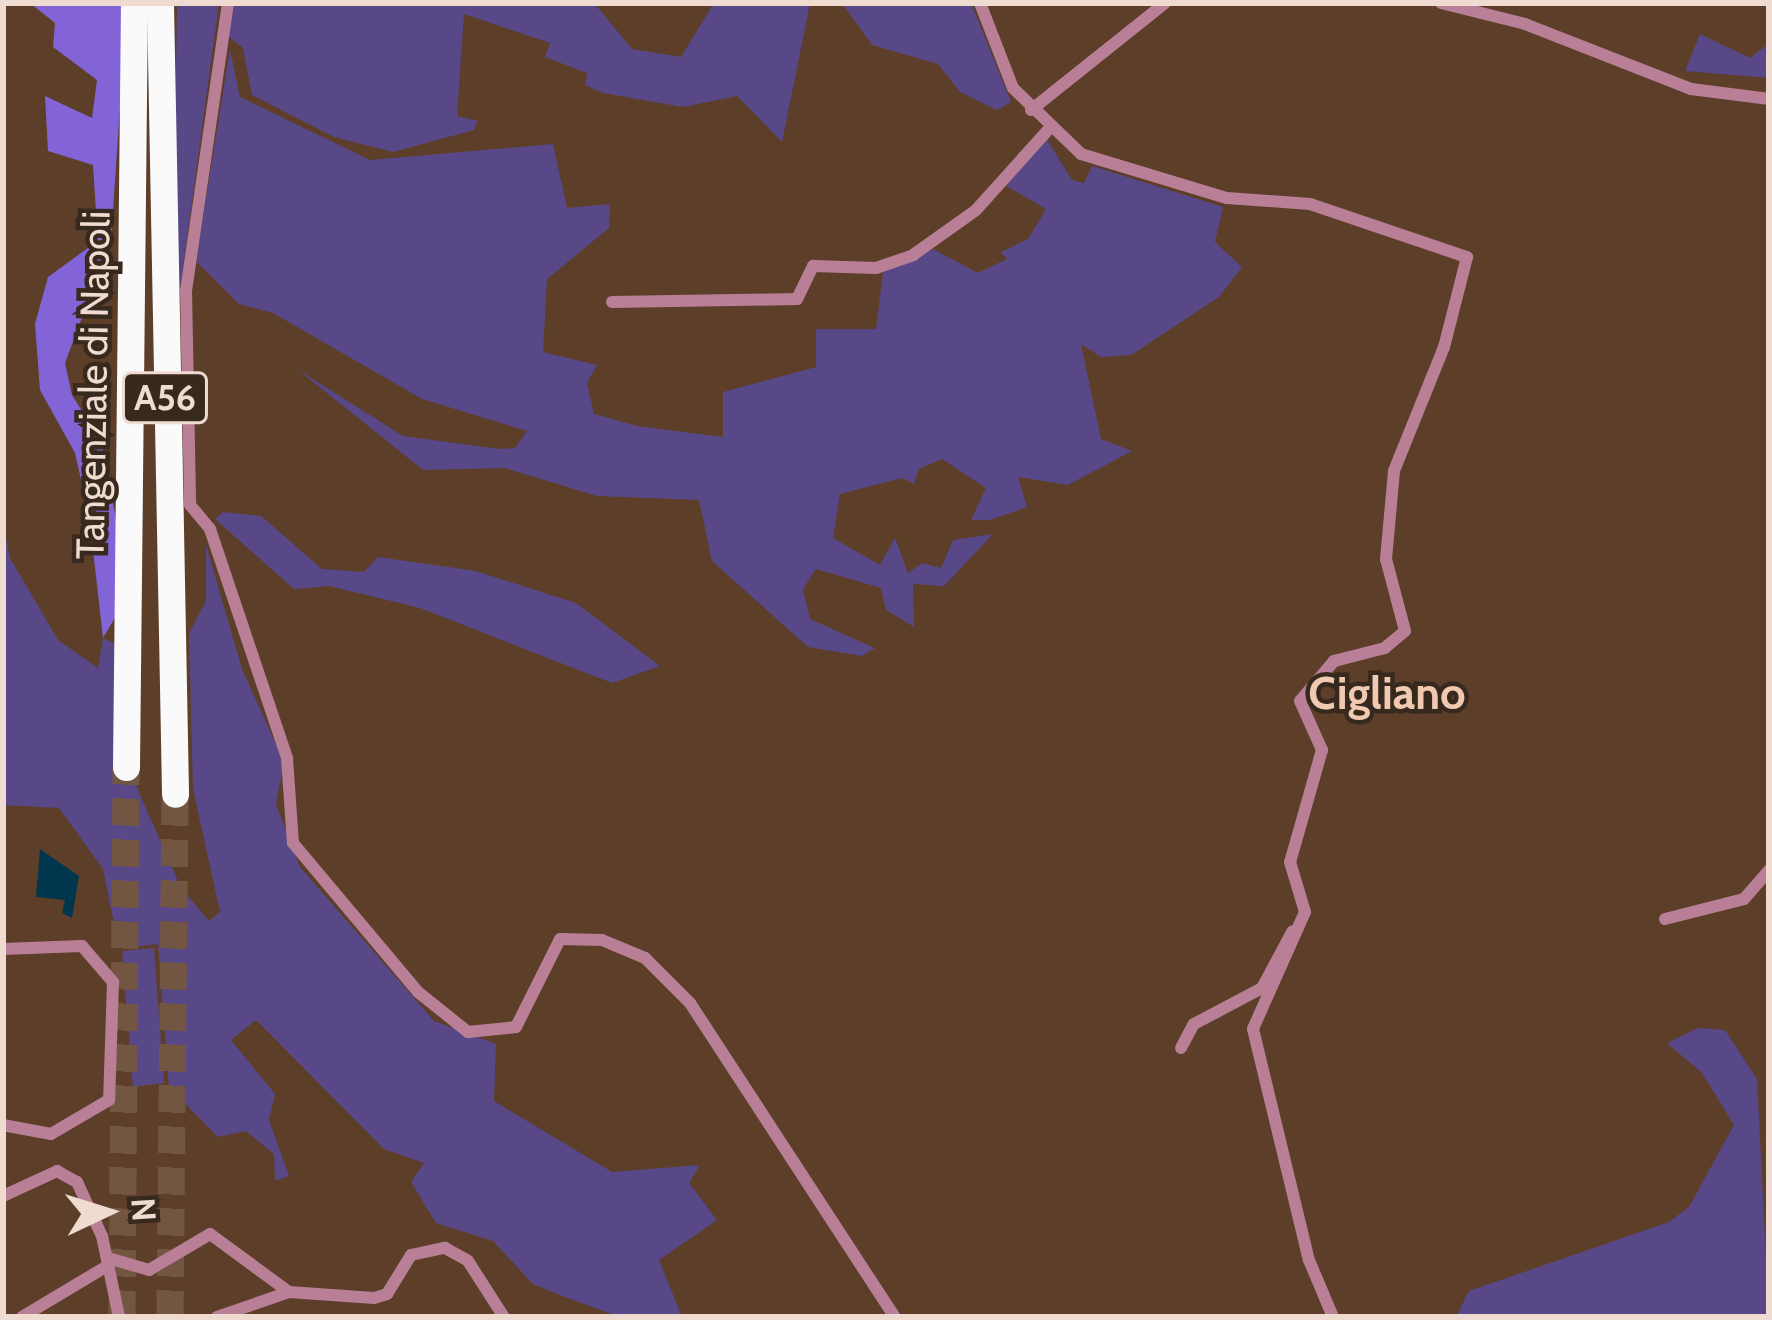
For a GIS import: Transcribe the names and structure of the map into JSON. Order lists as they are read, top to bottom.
{
  "streets": {
    "highway": ["Tangenziale di Napoli", "A56"]
  },
  "districts": ["Cigliano"],
  "north": "right"
}
